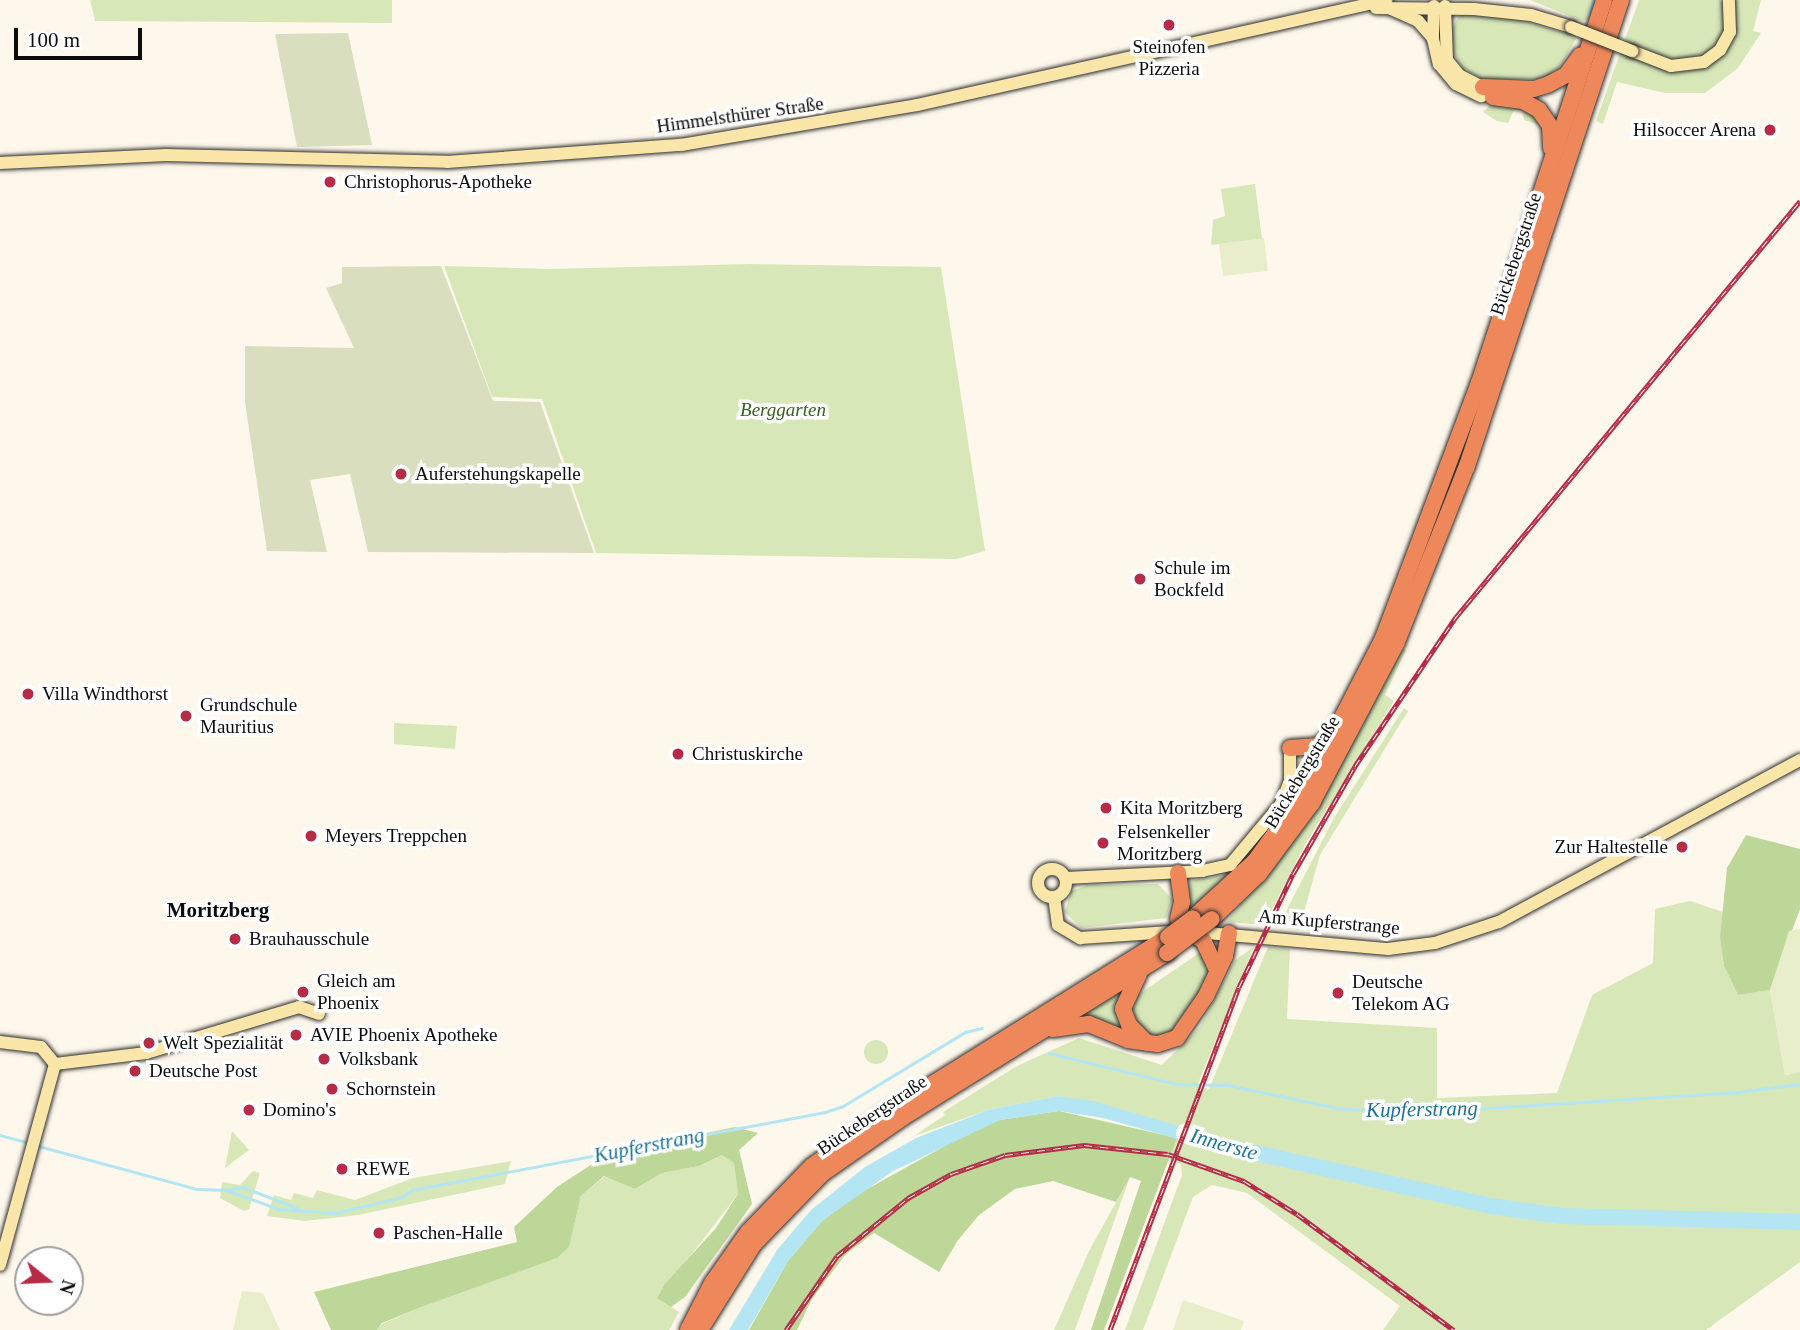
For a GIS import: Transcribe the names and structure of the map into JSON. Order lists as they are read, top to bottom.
{
  "streets": {
    "highway": ["Bückebergstraße"],
    "street": ["Himmelsthürer Straße", "Am Kupferstrange"]
  },
  "crossings": [
    ["Bückebergstraße", "Am Kupferstrange"]
  ],
  "districts": ["Moritzberg"],
  "water": ["Kupferstrang", "Innerste"],
  "parks": ["Berggarten"],
  "places": [
    "Steinofen Pizzeria",
    "Hilsoccer Arena",
    "Christophorus-Apotheke",
    "Auferstehungskapelle",
    "Schule im Bockfeld",
    "Villa Windthorst",
    "Grundschule Mauritius",
    "Christuskirche",
    "Kita Moritzberg",
    "Meyers Treppchen",
    "Felsenkeller Moritzberg",
    "Zur Haltestelle",
    "Brauhausschule",
    "Gleich am Phoenix",
    "Deutsche Telekom AG",
    "AVIE Phoenix Apotheke",
    "Welt Spezialität",
    "Volksbank",
    "Deutsche Post",
    "Schornstein",
    "Domino's",
    "REWE",
    "Paschen-Halle"
  ],
  "scale_bar": "100 m",
  "north": "right"
}
